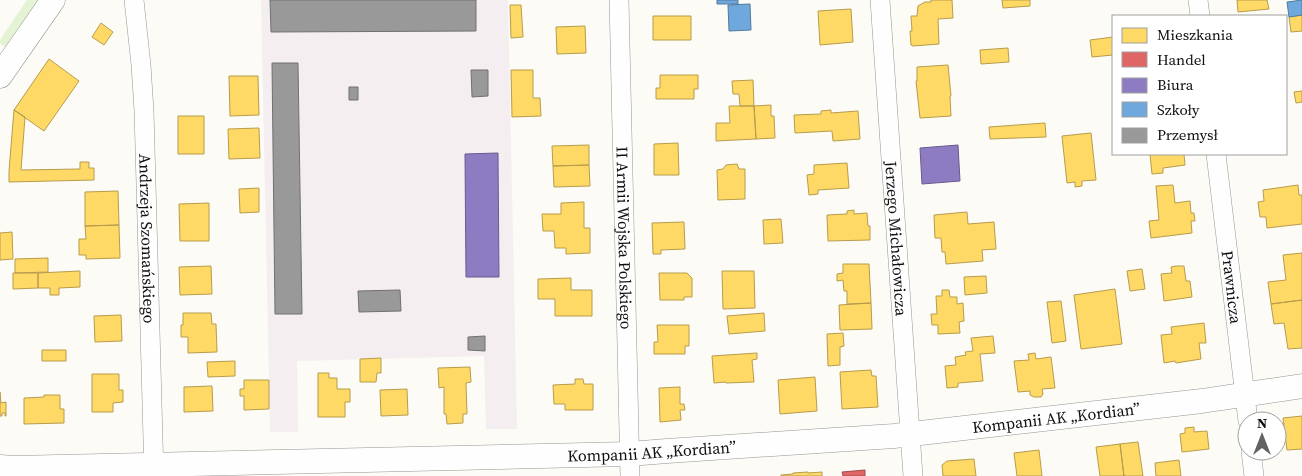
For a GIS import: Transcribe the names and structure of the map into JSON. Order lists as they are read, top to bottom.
{
  "streets": {
    "street": [
      "Andrzeja Szomańskiego",
      "II Armii Wojska Polskiego",
      "Jerzego Michałowicza",
      "Prawnicza",
      "Kompanii AK „Kordian”"
    ]
  },
  "crossings": [
    ["Andrzeja Szomańskiego", "Kompanii AK „Kordian”"],
    ["II Armii Wojska Polskiego", "Kompanii AK „Kordian”"],
    ["Jerzego Michałowicza", "Kompanii AK „Kordian”"],
    ["Prawnicza", "Kompanii AK „Kordian”"]
  ],
  "legend": [
    "Mieszkania",
    "Handel",
    "Biura",
    "Szkoły",
    "Przemysł"
  ],
  "north": "top"
}
